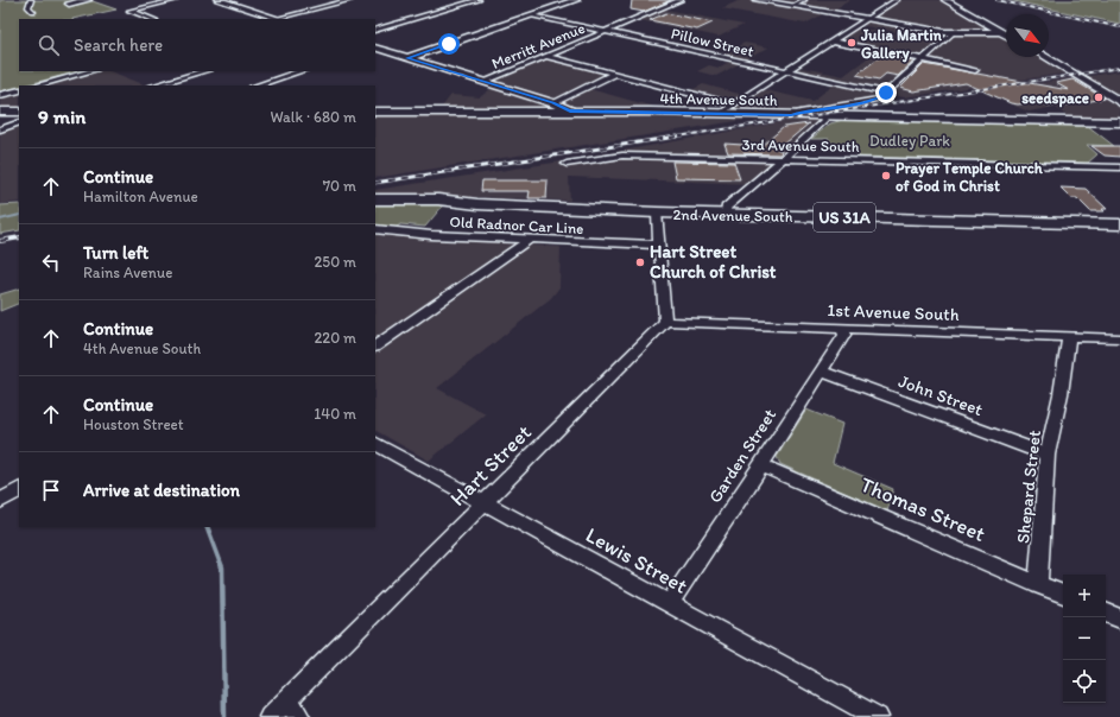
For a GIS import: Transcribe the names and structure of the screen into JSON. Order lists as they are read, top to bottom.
{
  "streets": {
    "main road": ["4th Avenue South", "2nd Avenue South", "US 31A"],
    "street": [
      "Pillow Street",
      "Merritt Avenue",
      "3rd Avenue South",
      "Old Radnor Car Line",
      "1st Avenue South",
      "John Street",
      "Garden Street",
      "Hart Street",
      "Shepard Street",
      "Thomas Street",
      "Lewis Street"
    ]
  },
  "crossings": [
    ["Pillow Street", "Merritt Avenue"],
    ["1st Avenue South", "Garden Street"],
    ["1st Avenue South", "Hart Street"],
    ["1st Avenue South", "Shepard Street"],
    ["John Street", "Garden Street"],
    ["John Street", "Shepard Street"],
    ["Garden Street", "Thomas Street"],
    ["Garden Street", "Lewis Street"],
    ["Hart Street", "Lewis Street"],
    ["Shepard Street", "Thomas Street"]
  ],
  "parks": ["Dudley Park"],
  "places": [
    "Julia Martin Gallery",
    "seedspace",
    "Prayer Temple Church of God in Christ",
    "Hart Street Church of Christ"
  ],
  "north": "bottom right",
  "page": {
    "search": "Search here",
    "heading": ["9 min", "Walk · 680 m"],
    "list": [
      ["Continue", "Hamilton Avenue", "70 m"],
      ["Turn left", "Rains Avenue", "250 m"],
      ["Continue", "4th Avenue South", "220 m"],
      ["Continue", "Houston Street", "140 m"],
      "Arrive at destination"
    ],
    "map_buttons": ["+", "−"]
  }
}
